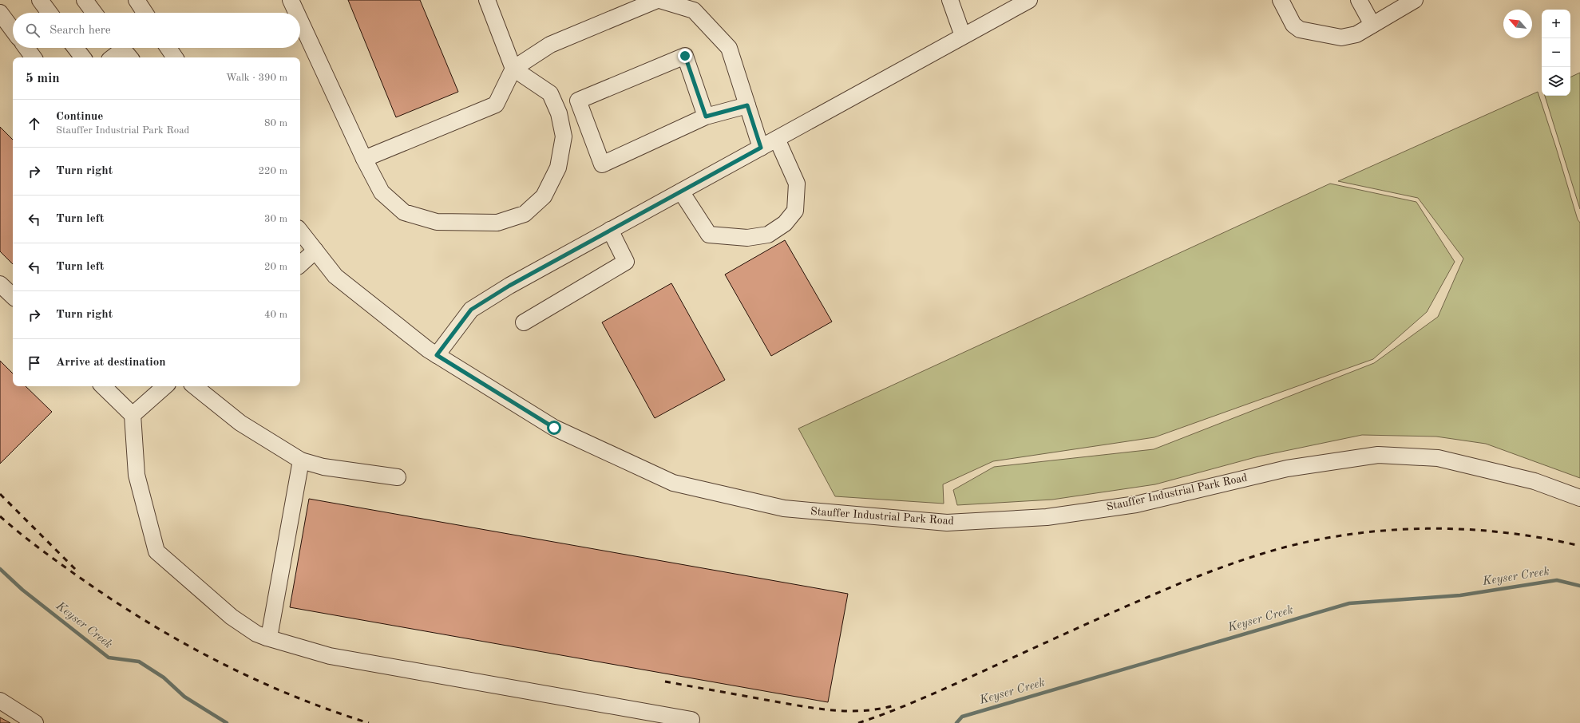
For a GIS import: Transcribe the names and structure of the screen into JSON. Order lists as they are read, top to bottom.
{
  "streets": {
    "street": ["Stauffer Industrial Park Road"]
  },
  "water": ["Keyser Creek"],
  "north": "top left",
  "page": {
    "map_buttons": ["+", "−"],
    "search": "Search here",
    "heading": ["5 min", "Walk · 390 m"],
    "list": [
      ["Continue", "Stauffer Industrial Park Road", "80 m"],
      ["Turn right", "220 m"],
      ["Turn left", "30 m"],
      ["Turn left", "20 m"],
      ["Turn right", "40 m"],
      "Arrive at destination"
    ]
  }
}
